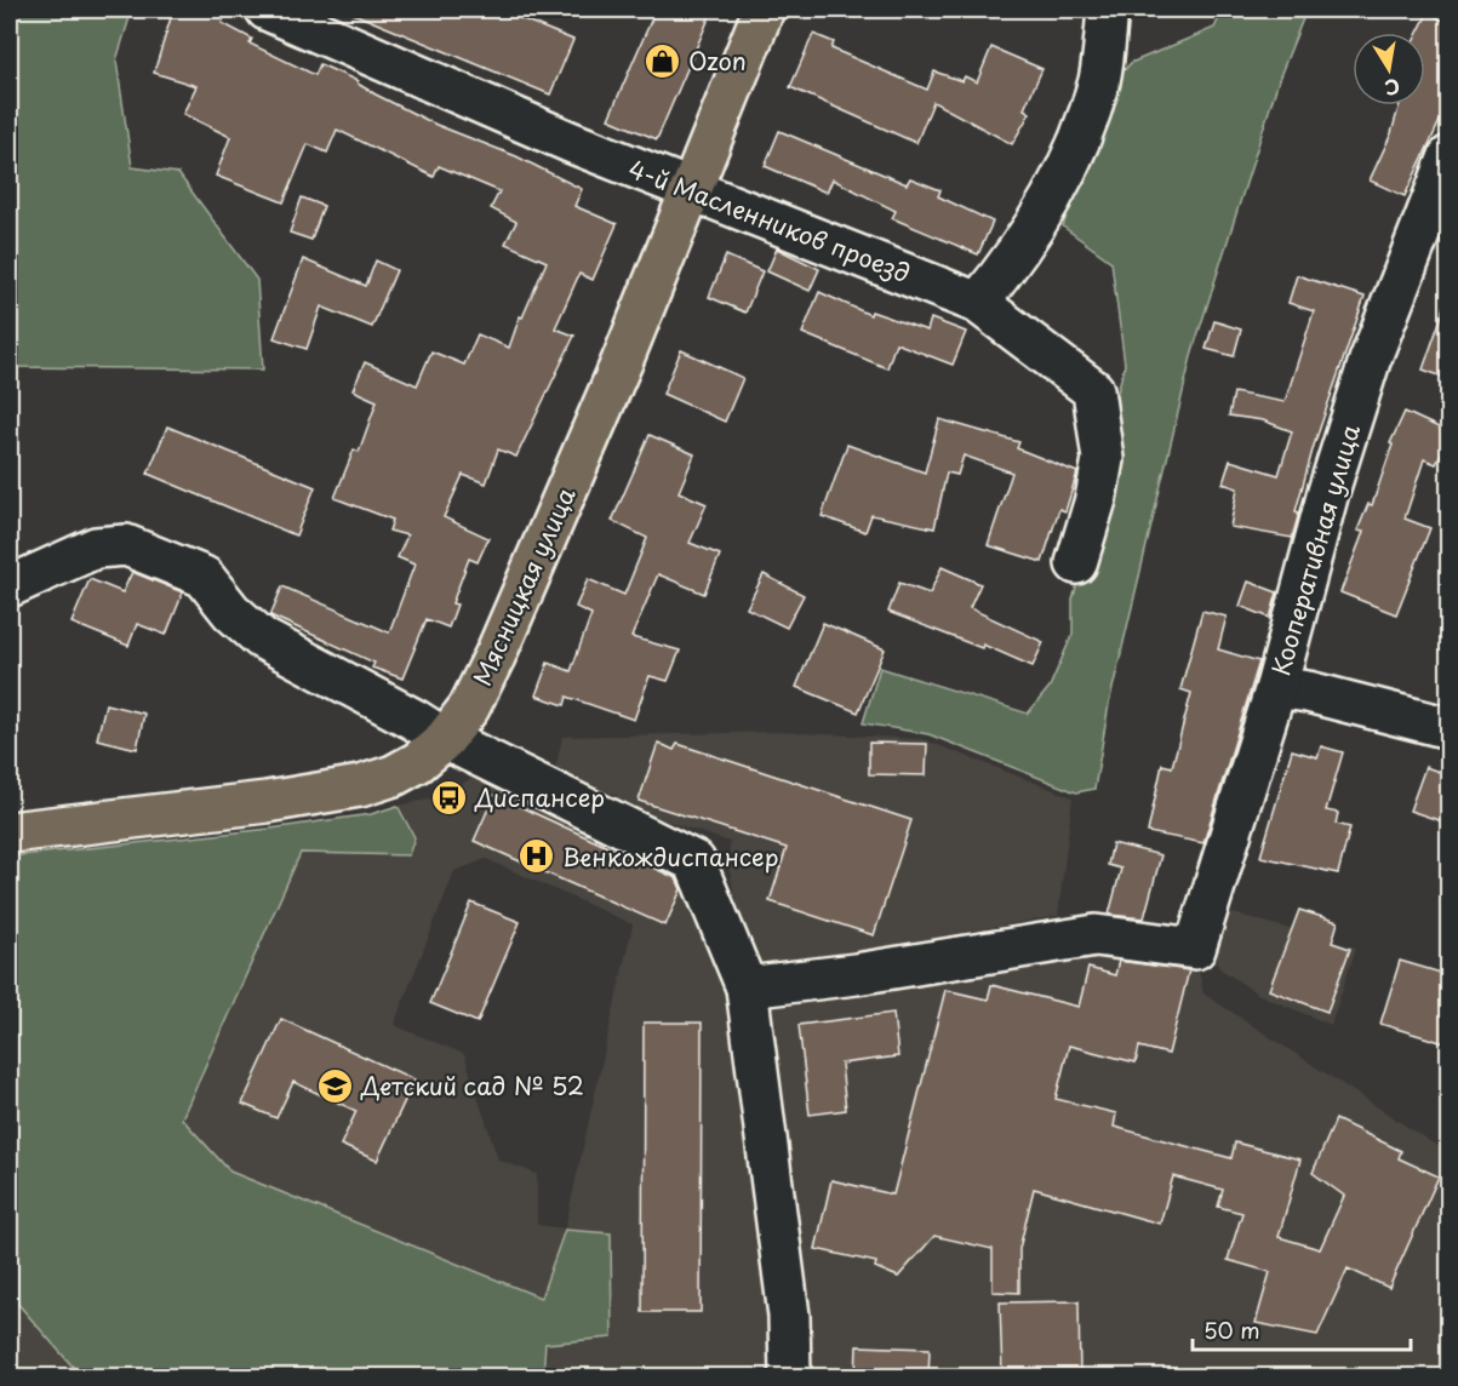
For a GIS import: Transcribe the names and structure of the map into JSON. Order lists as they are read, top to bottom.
{
  "streets": {
    "main road": ["Мясницкая улица"],
    "street": ["4-й Масленников проезд", "Кооперативная улица"]
  },
  "crossings": [
    ["4-й Масленников проезд", "Мясницкая улица"]
  ],
  "places": {
    "shop": ["Ozon"],
    "bus stop": ["Диспансер"],
    "hospital": ["Венкождиспансер"],
    "school or university": ["Детский сад № 52"]
  },
  "scale_bar": "50 m",
  "north": "bottom"
}
